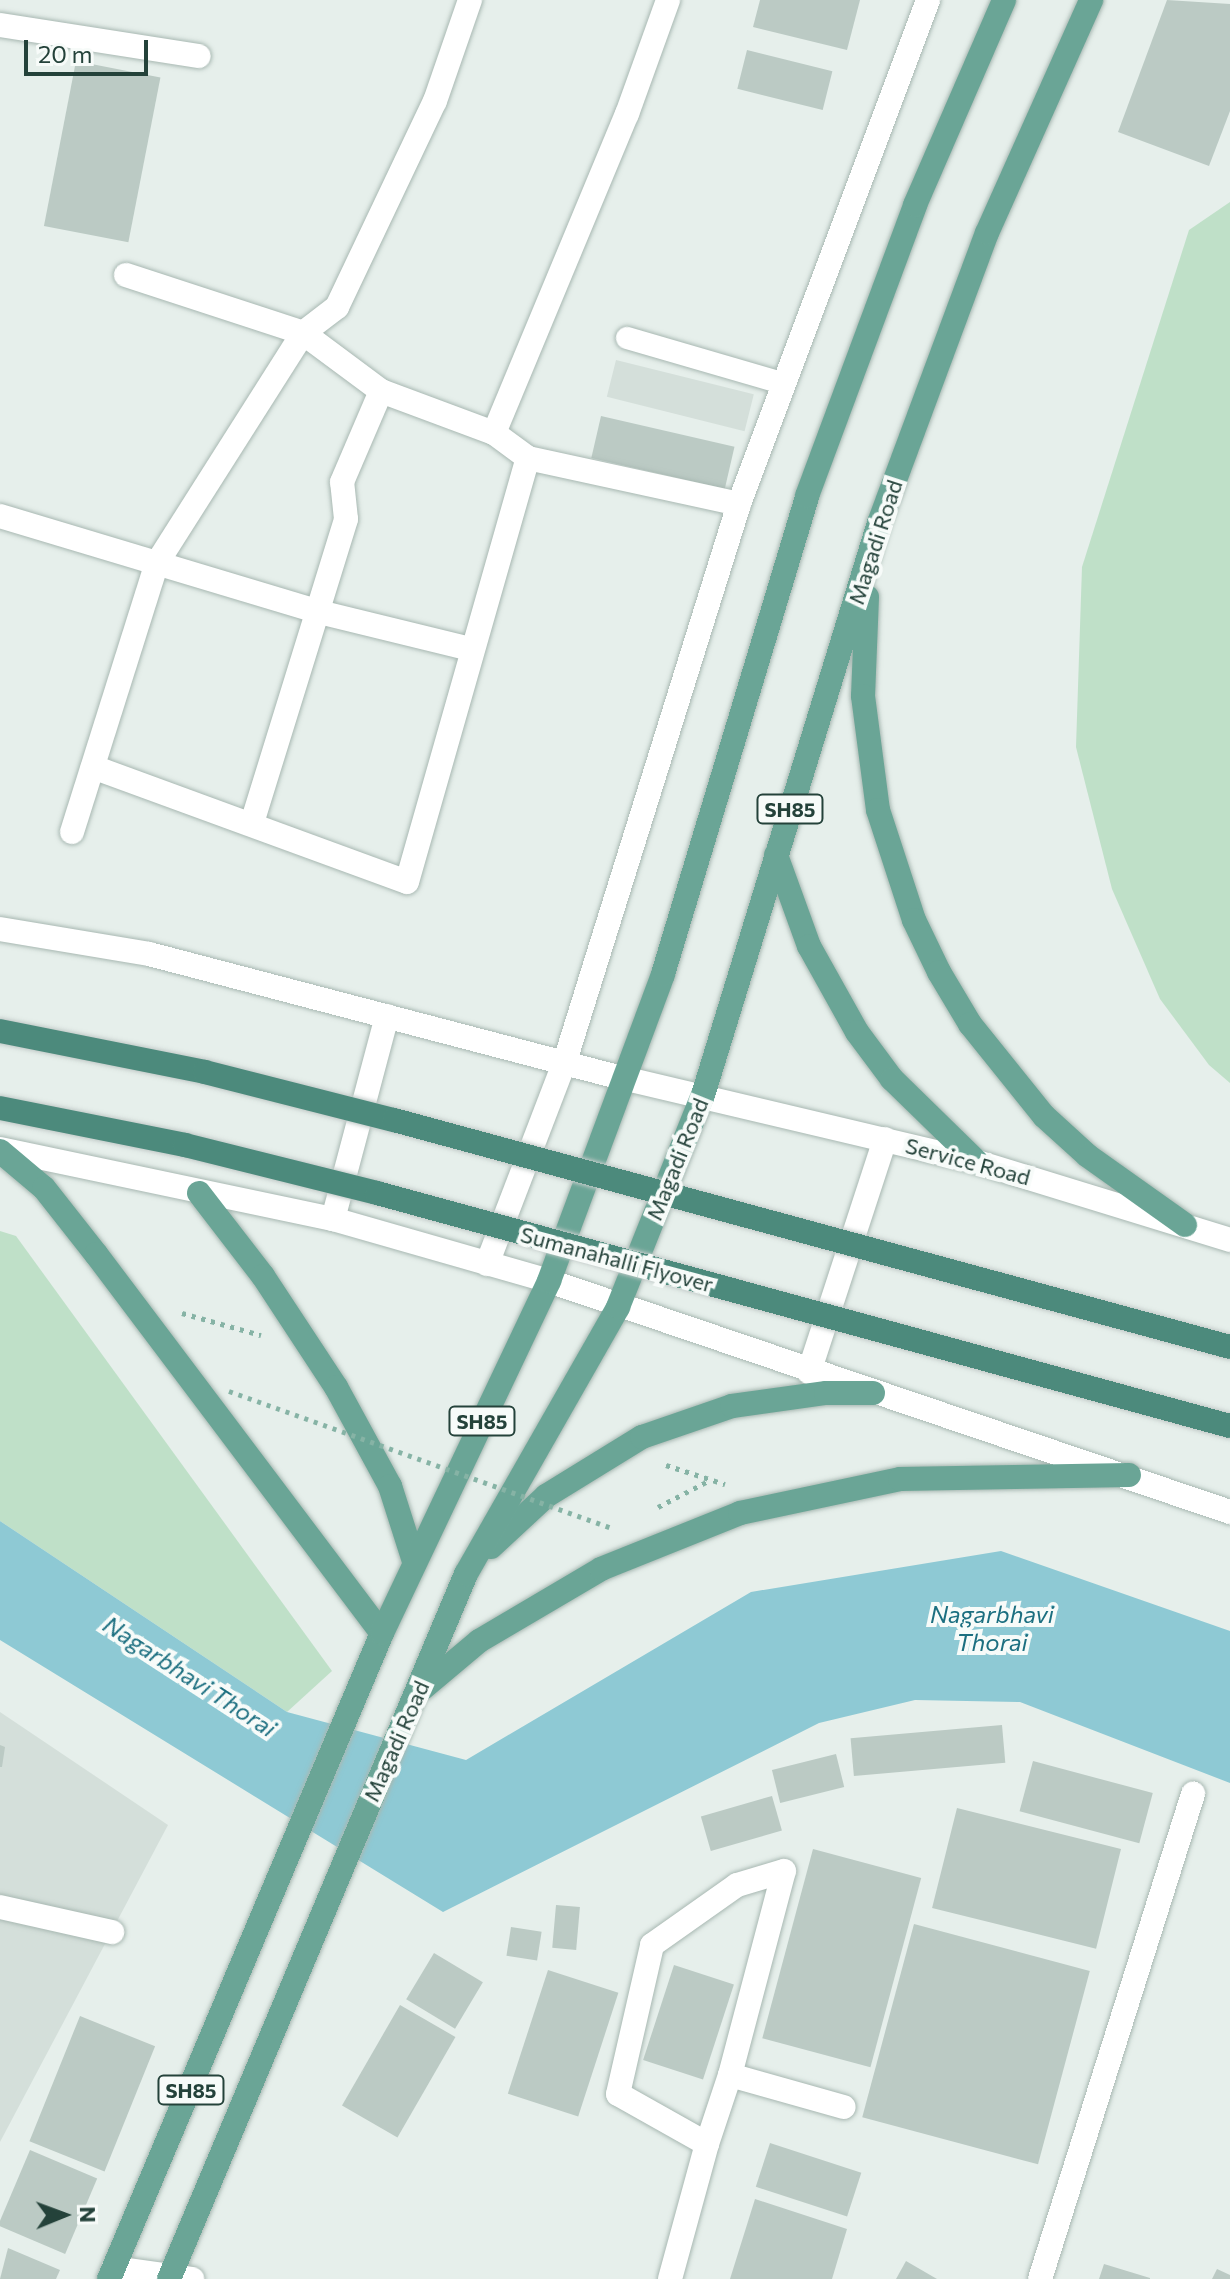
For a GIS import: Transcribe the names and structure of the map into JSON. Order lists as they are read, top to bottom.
{
  "streets": {
    "highway": ["Sumanahalli Flyover"],
    "main road": ["Magadi Road", "SH85"],
    "street": ["Service Road"]
  },
  "crossings": [
    ["Magadi Road", "Service Road"],
    ["SH85", "Service Road"]
  ],
  "water": ["Nagarbhavi Thorai"],
  "scale_bar": "20 m",
  "north": "right"
}
